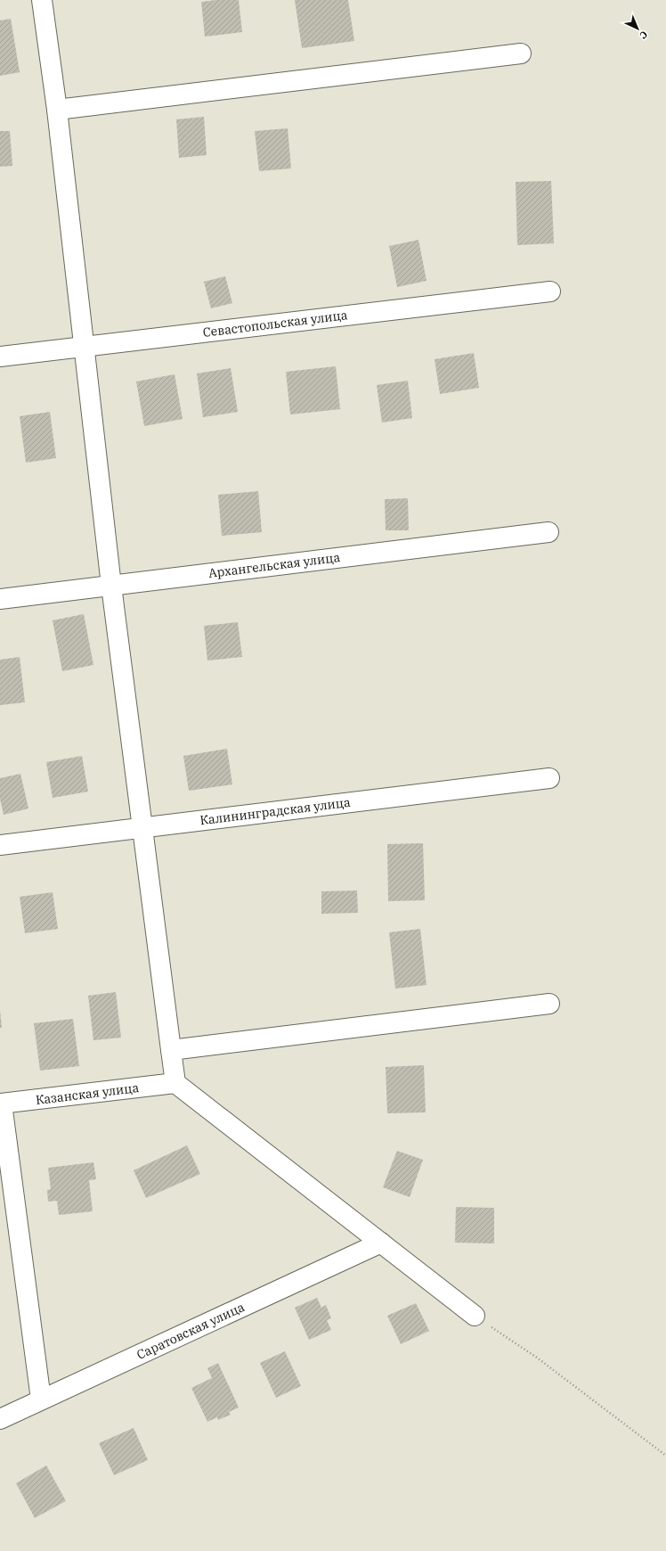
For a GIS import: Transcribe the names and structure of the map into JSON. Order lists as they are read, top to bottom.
{
  "streets": {
    "street": [
      "Севастопольская улица",
      "Архангельская улица",
      "Калининградская улица",
      "Казанская улица",
      "Саратовская улица"
    ]
  },
  "north": "bottom right"
}
